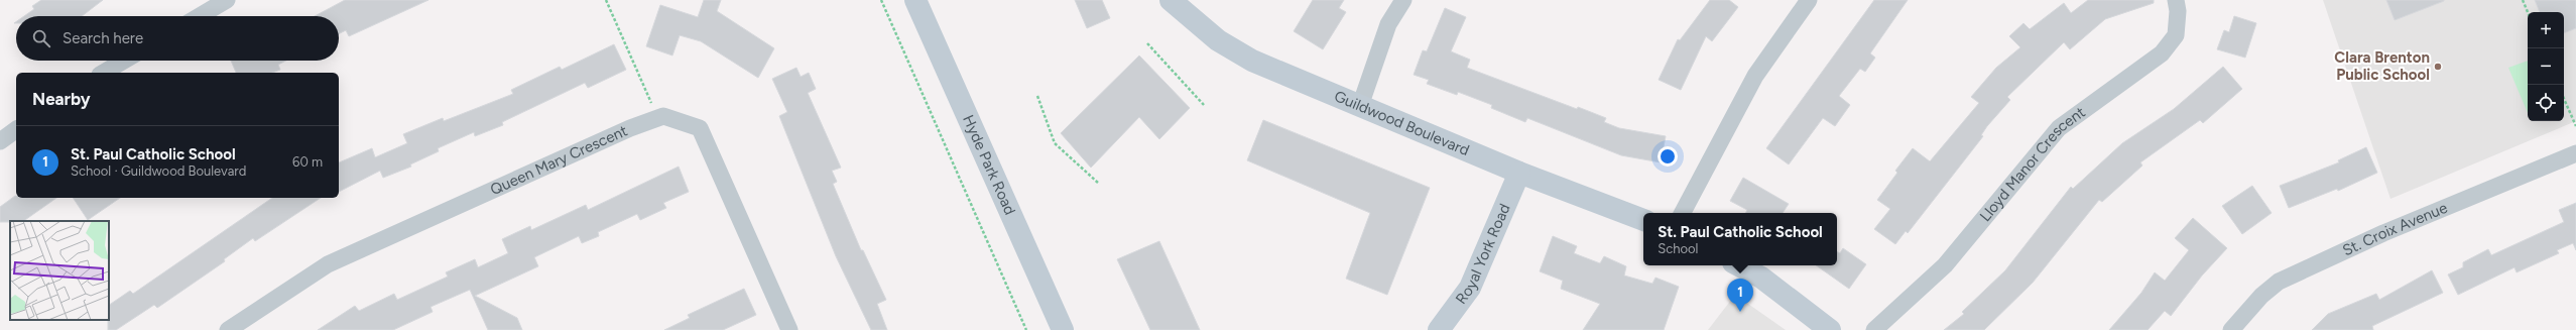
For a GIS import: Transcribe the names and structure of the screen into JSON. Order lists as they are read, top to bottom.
{
  "streets": {
    "street": [
      "Guildwood Boulevard",
      "Queen Mary Crescent",
      "Hyde Park Road",
      "Lloyd Manor Crescent",
      "St. Croix Avenue",
      "Royal York Road"
    ]
  },
  "crossings": [
    ["Guildwood Boulevard", "Royal York Road"]
  ],
  "places": ["Clara Brenton Public School"],
  "page": {
    "map_buttons": ["+", "−"],
    "search": "Search here",
    "heading": "Nearby",
    "list": [
      {
        "mark": "1",
        "name": "St. Paul Catholic School",
        "note": "School · Guildwood Boulevard",
        "value": "60 m"
      }
    ],
    "popup": ["St. Paul Catholic School", "School"],
    "pins": "1"
  }
}
